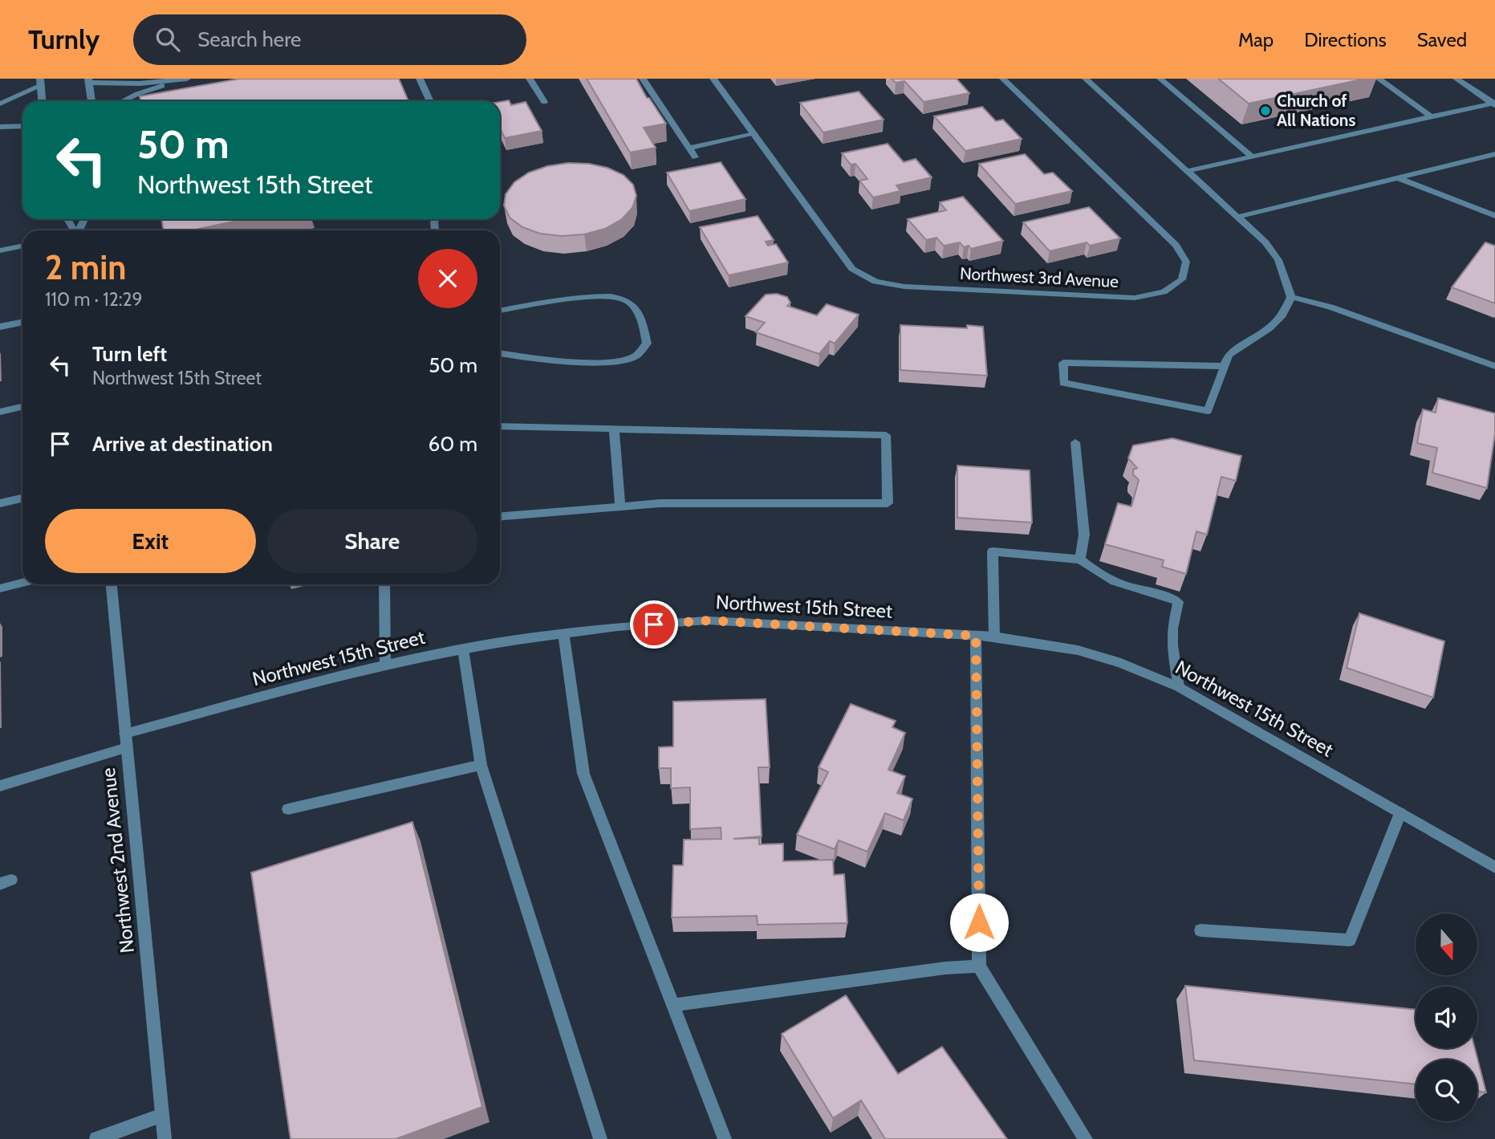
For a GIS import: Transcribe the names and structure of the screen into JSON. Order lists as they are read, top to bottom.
{
  "streets": {
    "street": ["Northwest 3rd Avenue", "Northwest 15th Street", "Northwest 2nd Avenue"]
  },
  "crossings": [
    ["Northwest 15th Street", "Northwest 2nd Avenue"]
  ],
  "places": ["Church of All Nations"],
  "north": "bottom",
  "page": {
    "header": "Turnly",
    "search": "Search here",
    "nav": ["Map", "Directions", "Saved"],
    "turn": ["50 m", "Northwest 15th Street"],
    "heading": ["2 min", "110 m · 12:29"],
    "list": [
      {
        "name": "Turn left",
        "note": "Northwest 15th Street",
        "value": "50 m"
      },
      {
        "name": "Arrive at destination",
        "value": "60 m"
      }
    ],
    "buttons": ["Exit", "Share"]
  }
}
